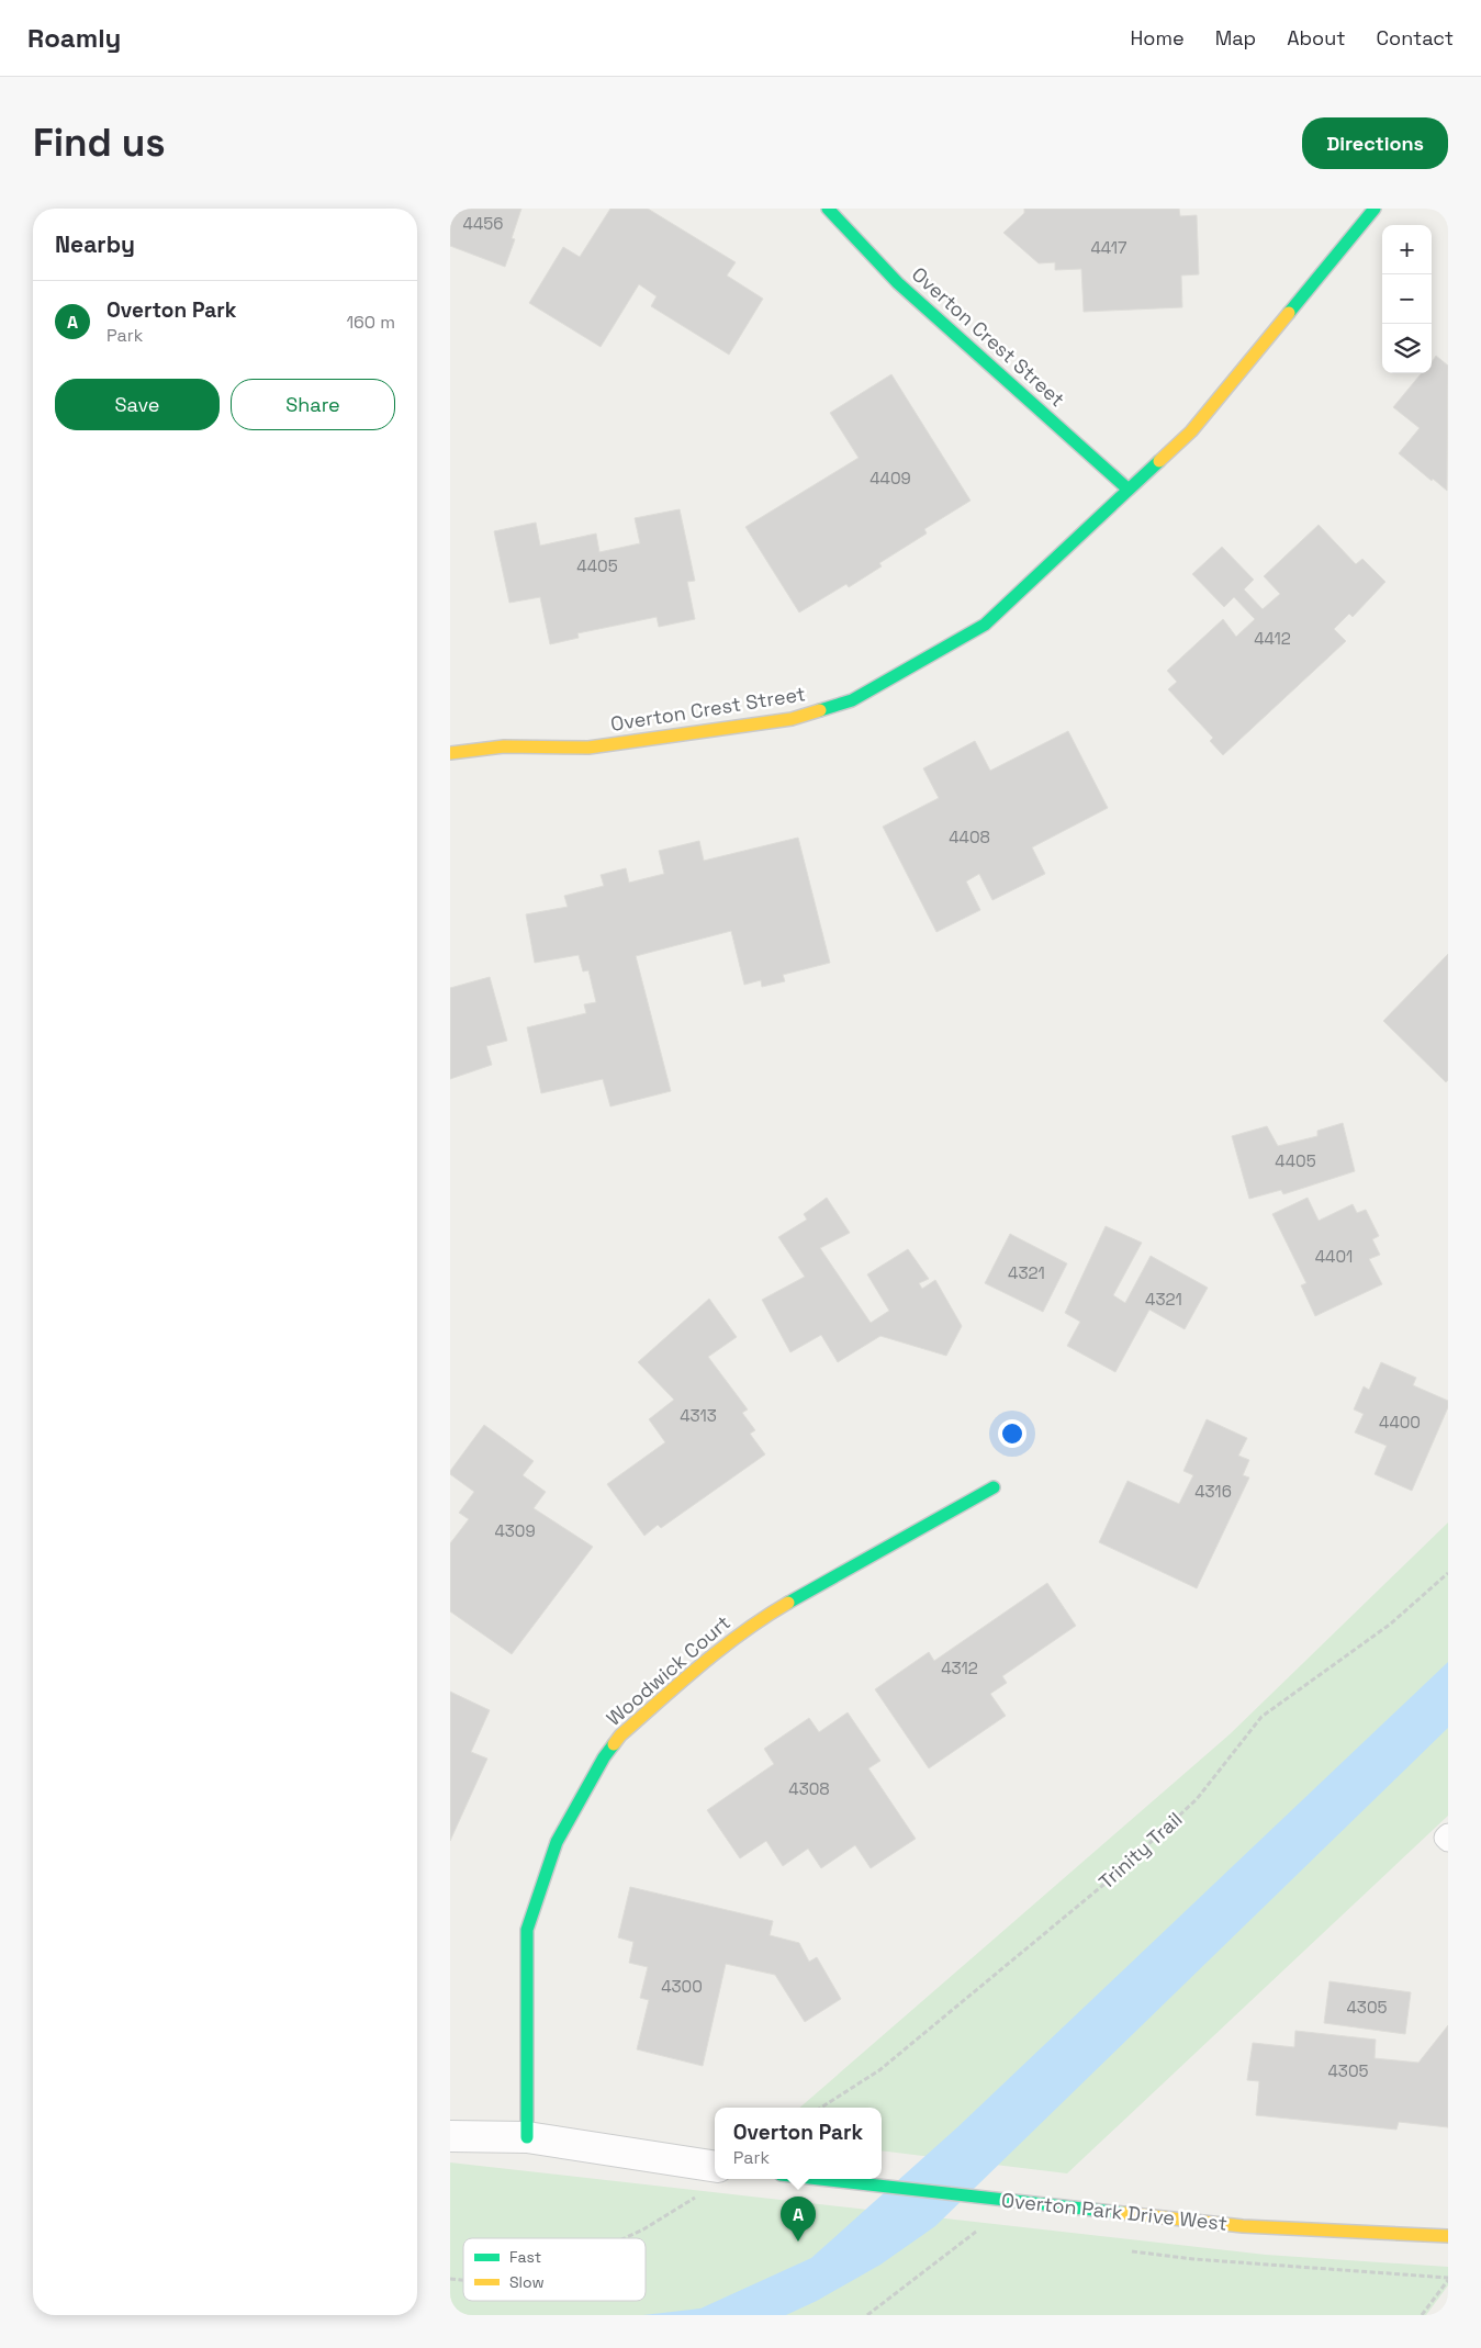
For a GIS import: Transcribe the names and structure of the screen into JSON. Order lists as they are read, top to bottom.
{
  "streets": {
    "street": ["Overton Crest Street", "Woodwick Court", "Overton Park Drive West"],
    "path": ["Trinity Trail"]
  },
  "house_numbers": [
    "4456",
    "4417",
    "4409",
    "4405",
    "4412",
    "4408",
    "4405",
    "4401",
    "4321",
    "4321",
    "4313",
    "4400",
    "4316",
    "4309",
    "4312",
    "4308",
    "4300",
    "4305",
    "4305"
  ],
  "legend": ["Fast", "Slow"],
  "page": {
    "header": "Roamly",
    "nav": [
      "Home",
      "Map",
      "About",
      "Contact"
    ],
    "buttons": [
      "Directions",
      ["Save", "Share"]
    ],
    "title": "Find us",
    "heading": "Nearby",
    "map_buttons": ["+", "−"],
    "list": [
      {
        "mark": "A",
        "name": "Overton Park",
        "note": "Park",
        "value": "160 m"
      }
    ],
    "popup": ["Overton Park", "Park"],
    "pins": "A"
  }
}
